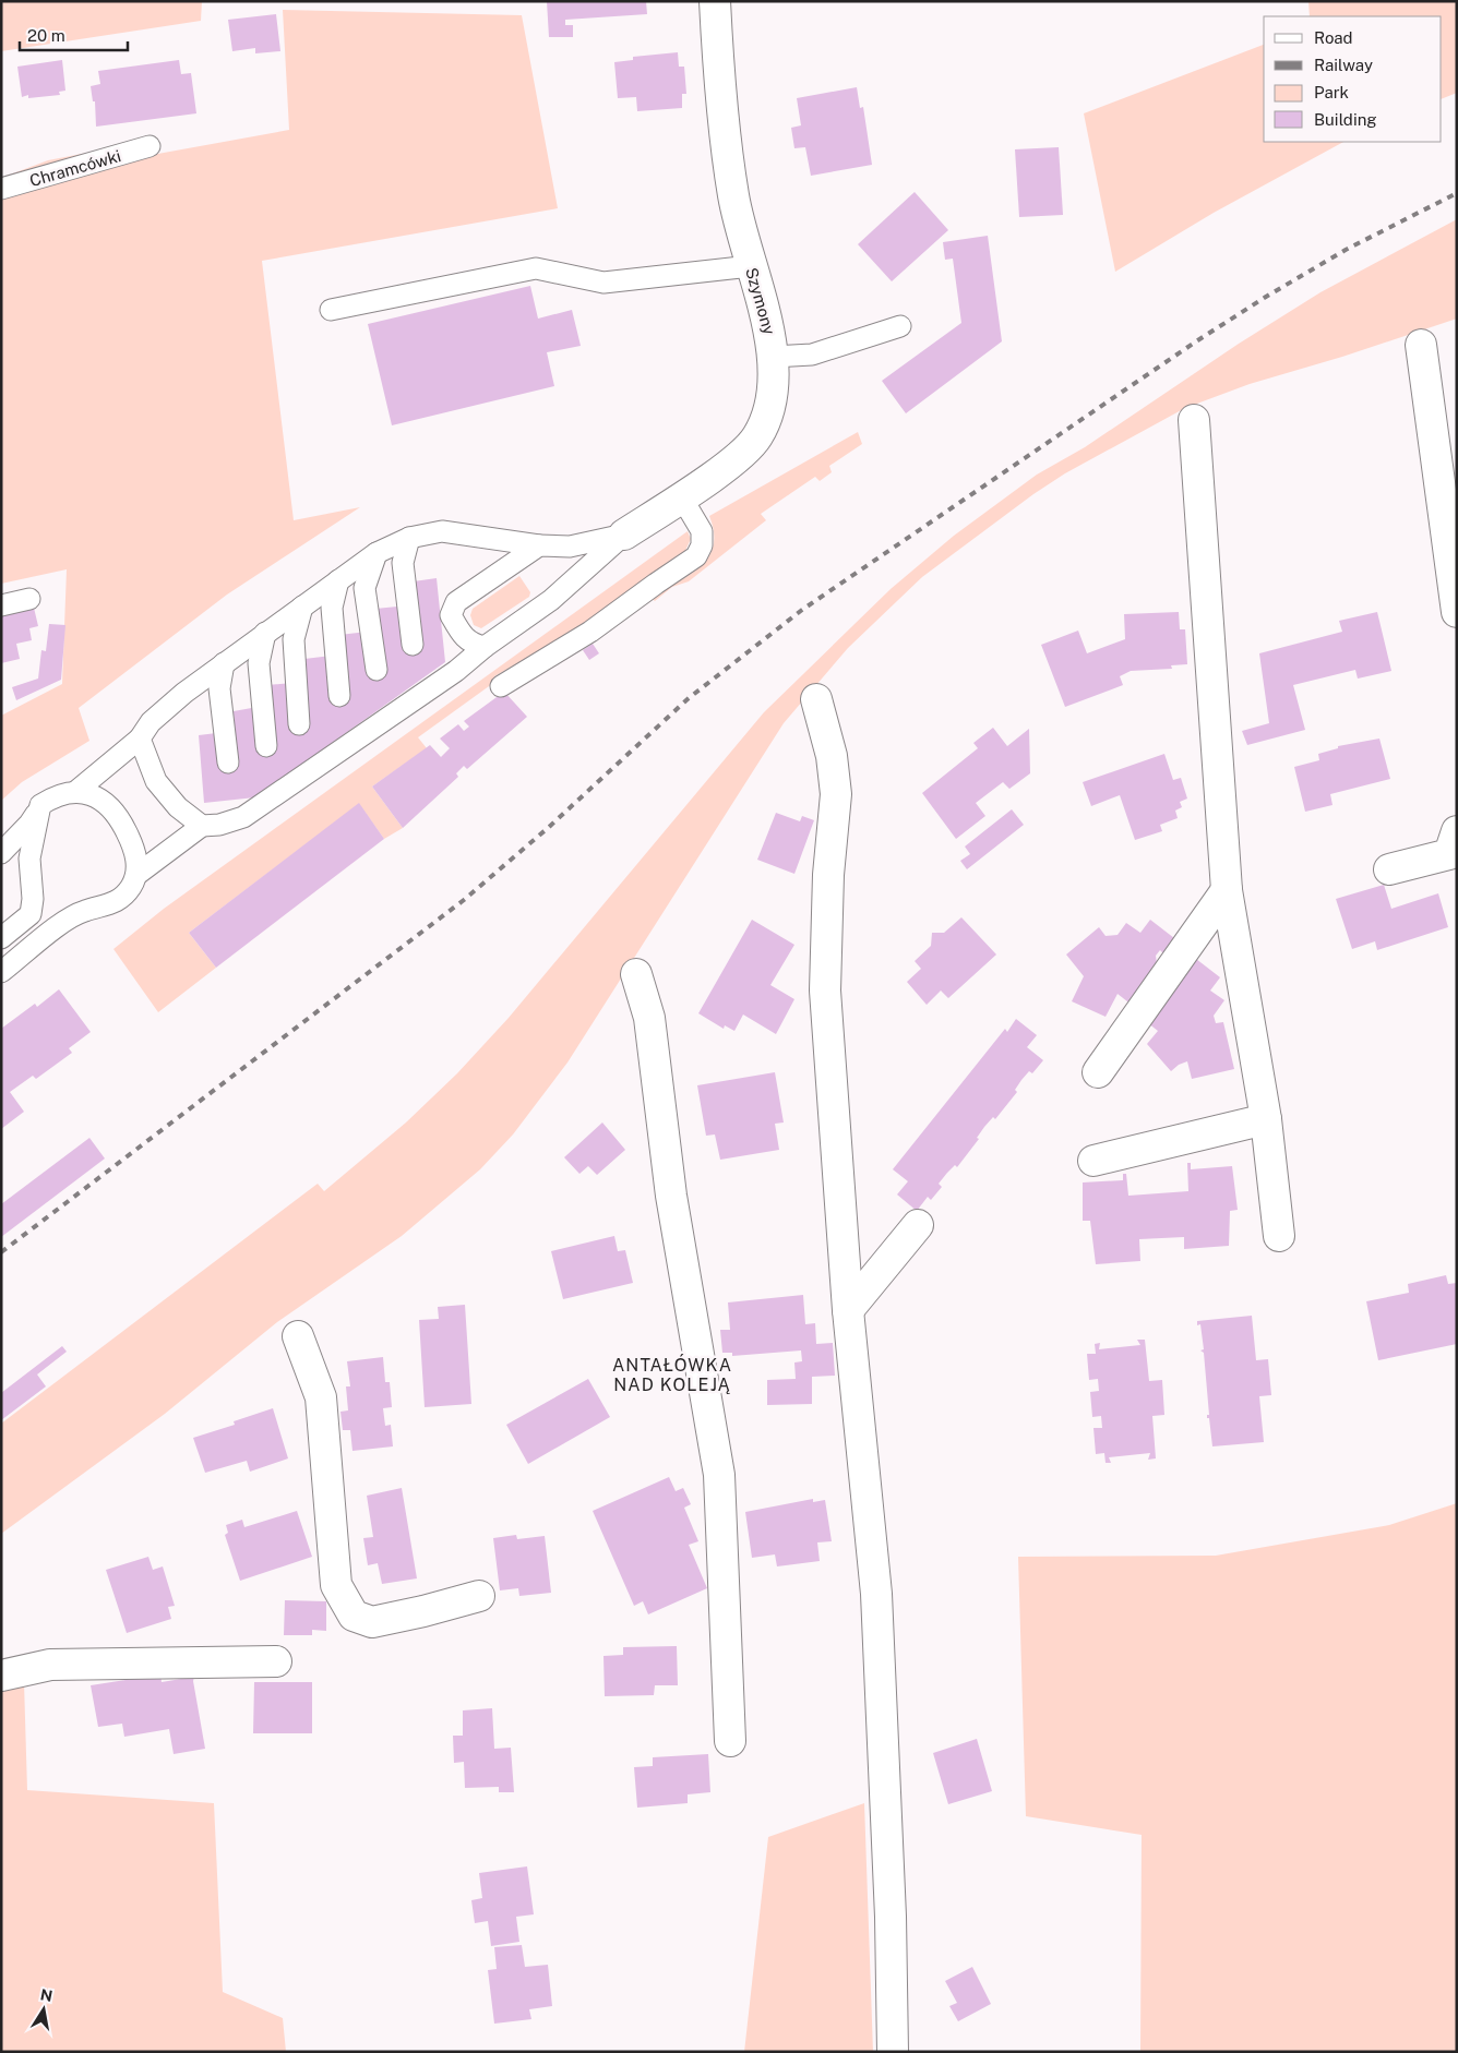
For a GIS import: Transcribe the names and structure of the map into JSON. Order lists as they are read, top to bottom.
{
  "streets": {
    "street": ["Szymony"],
    "lane": ["Chramcówki"]
  },
  "districts": ["ANTAŁÓWKA NAD KOLEJĄ"],
  "legend": [
    "Road",
    "Railway",
    "Park",
    "Building"
  ],
  "scale_bar": "20 m",
  "north": "top"
}
